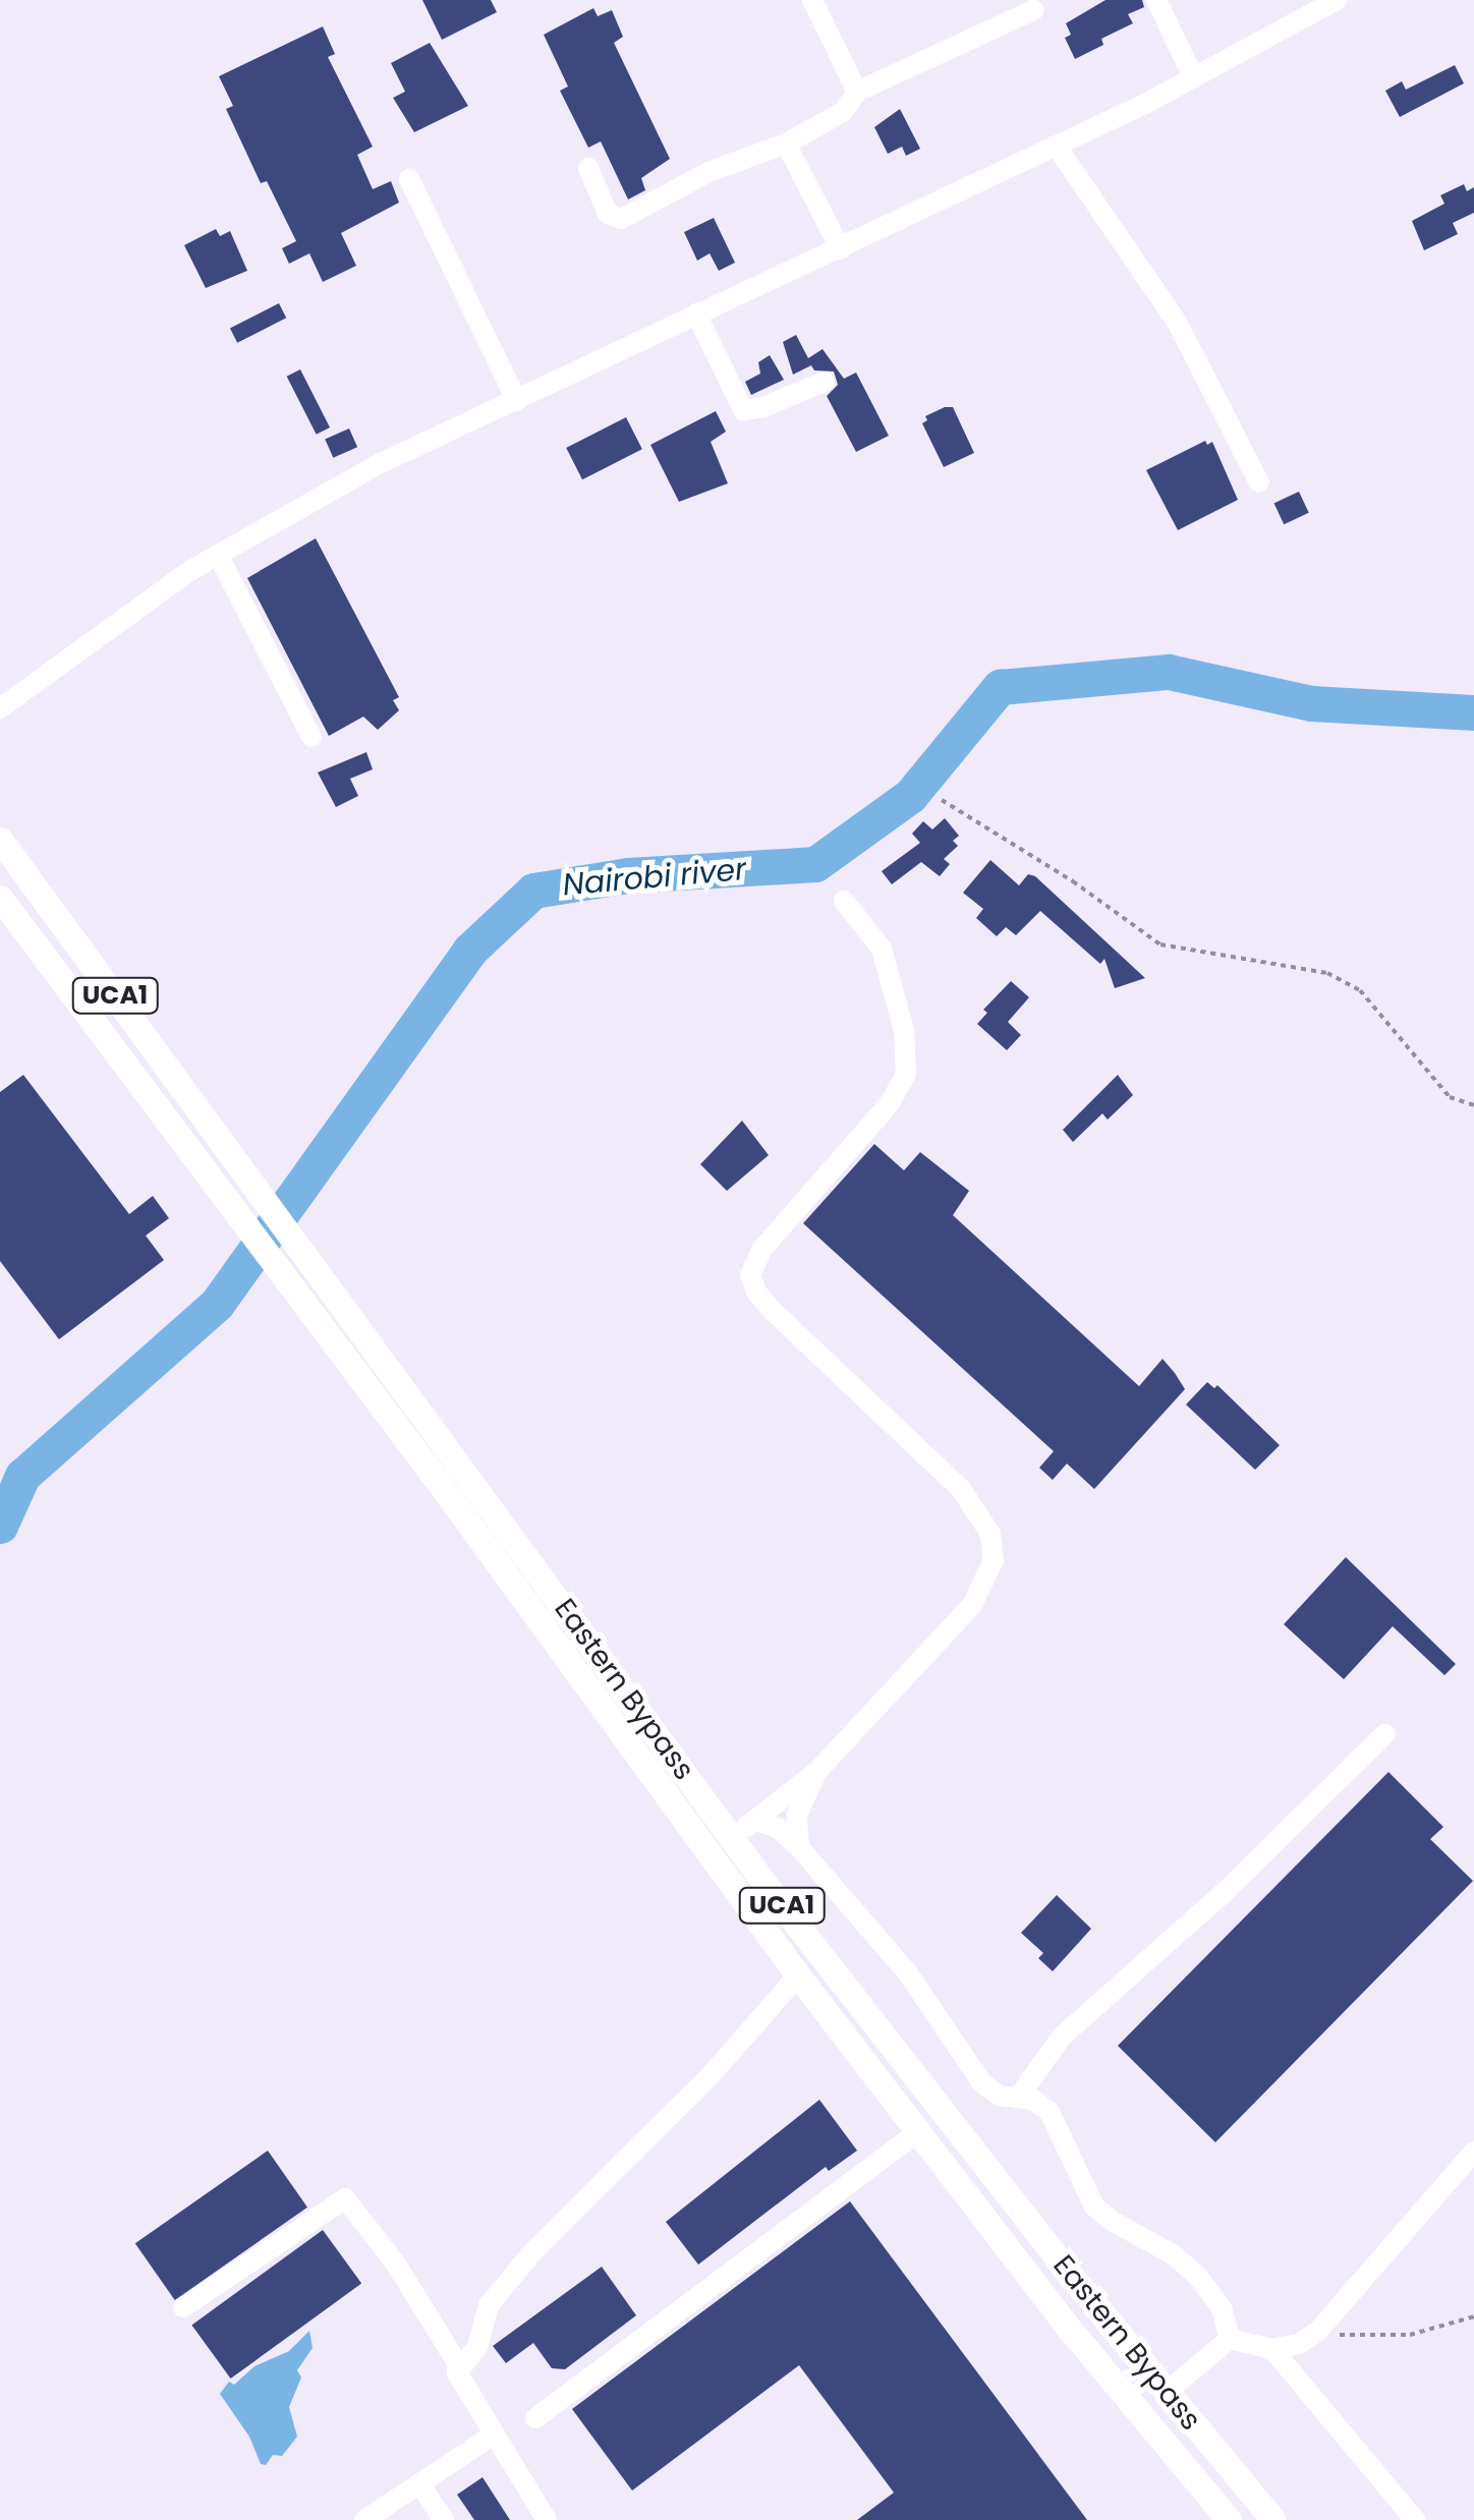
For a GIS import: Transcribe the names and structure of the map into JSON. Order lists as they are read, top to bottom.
{
  "streets": {
    "main road": ["UCA1", "Eastern Bypass"]
  },
  "water": ["Nairobi river"]
}
